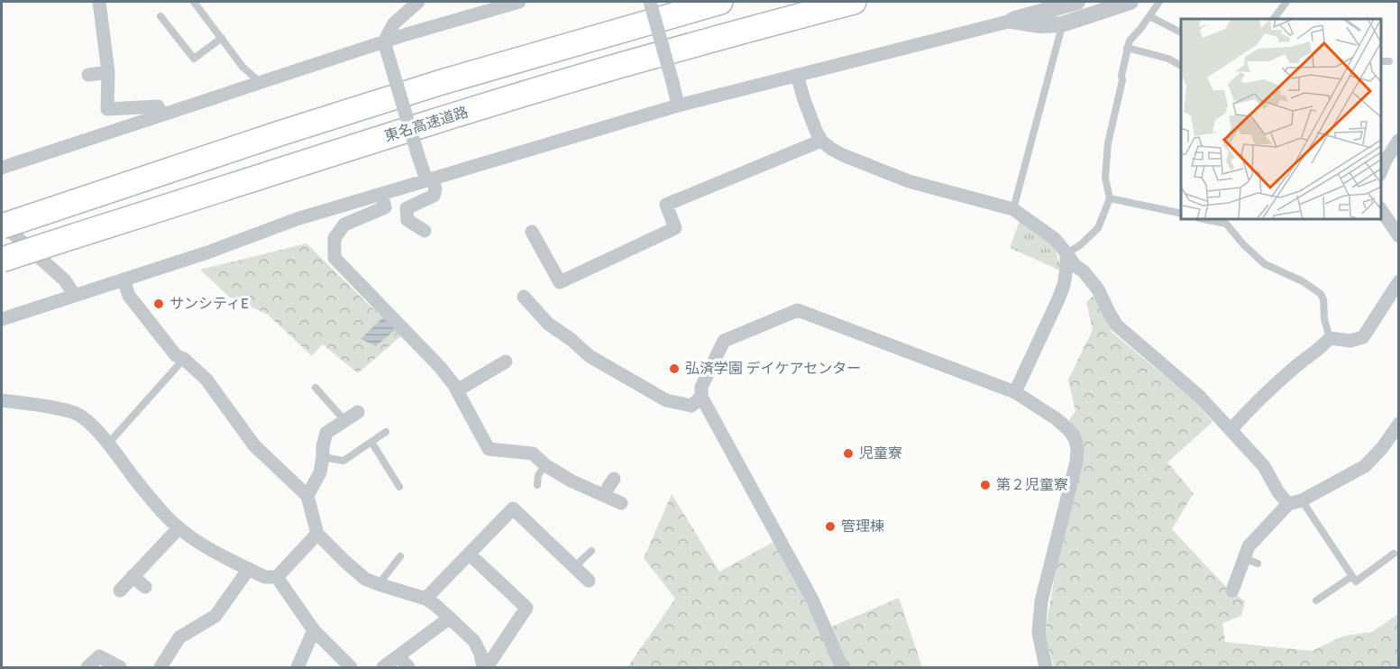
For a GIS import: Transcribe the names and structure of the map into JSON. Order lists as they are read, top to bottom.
{
  "streets": {
    "highway": ["東名高速道路"]
  },
  "places": [
    "サンシティE",
    "弘済学園 デイケアセンター",
    "児童寮",
    "第２児童寮",
    "管理棟"
  ]
}
